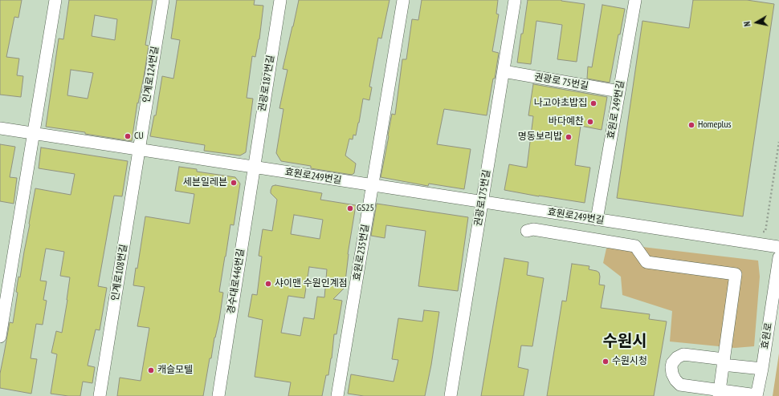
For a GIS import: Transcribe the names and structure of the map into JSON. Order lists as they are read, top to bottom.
{
  "streets": {
    "street": [
      "인계로124번길",
      "권광로 75번길",
      "권광로187번길",
      "효원로 249번길",
      "효원로249번길",
      "권광로175번길",
      "효원로235번길",
      "인계로108번길",
      "경수대로446번길",
      "효원로"
    ]
  },
  "crossings": [
    ["인계로124번길", "인계로108번길"],
    ["권광로 75번길", "효원로 249번길"],
    ["권광로 75번길", "권광로175번길"],
    ["권광로187번길", "효원로249번길"],
    ["권광로187번길", "경수대로446번길"],
    ["효원로 249번길", "효원로249번길"],
    ["효원로249번길", "권광로175번길"],
    ["효원로249번길", "효원로235번길"],
    ["효원로249번길", "경수대로446번길"]
  ],
  "districts": ["수원시"],
  "places": [
    "나고야초밥집",
    "바다예찬",
    "Homeplus",
    "CU",
    "명동보리밥",
    "세븐일레븐",
    "GS25",
    "샤이맨 수원인계점",
    "수원시청",
    "캐슬모텔"
  ],
  "north": "left"
}
